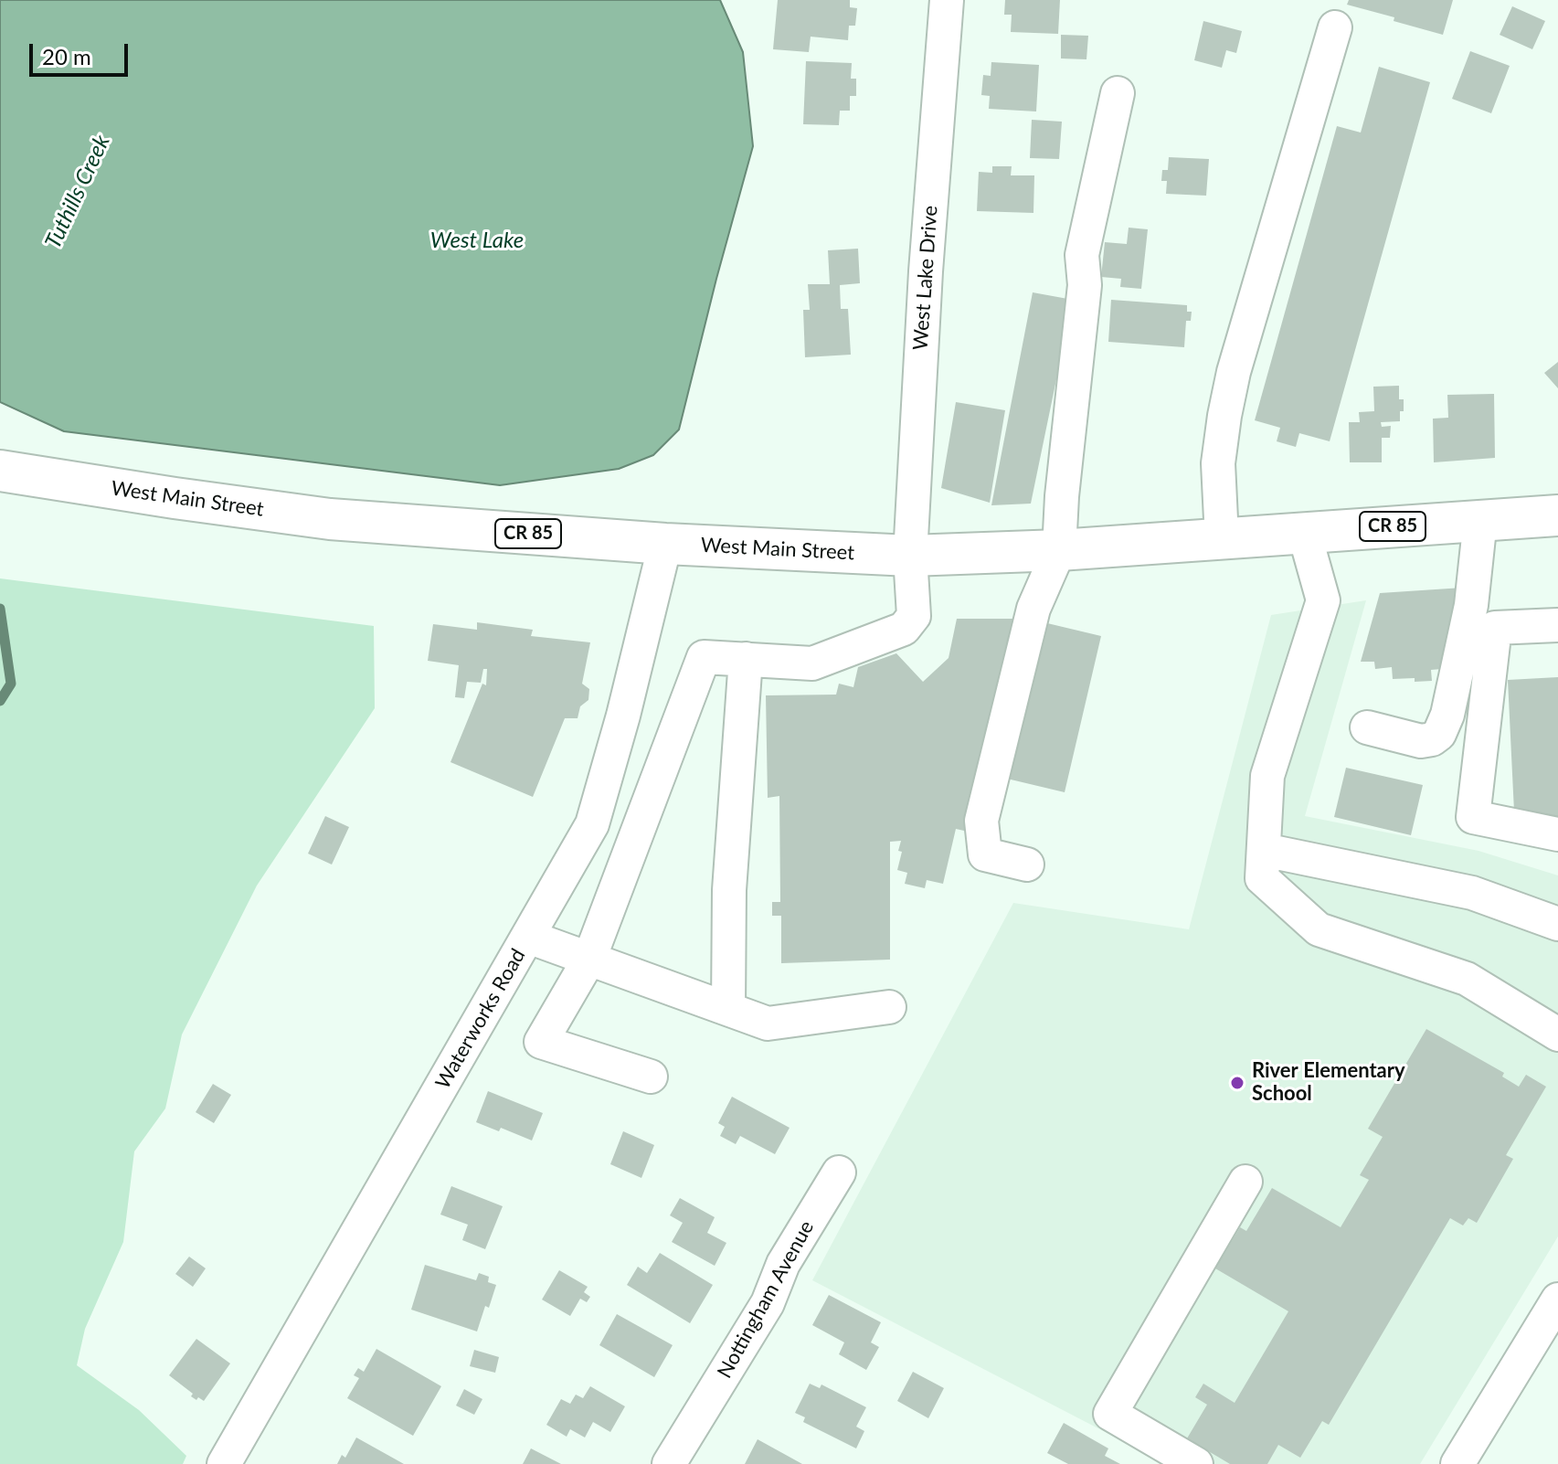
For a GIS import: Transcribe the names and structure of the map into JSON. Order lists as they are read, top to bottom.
{
  "streets": {
    "main road": ["West Main Street", "CR 85"],
    "street": ["West Lake Drive", "Waterworks Road", "Nottingham Avenue"]
  },
  "crossings": [
    ["West Lake Drive", "West Main Street"],
    ["West Main Street", "Waterworks Road"]
  ],
  "water": ["Tuthills Creek", "West Lake"],
  "places": ["River Elementary School"],
  "scale_bar": "20 m"
}
